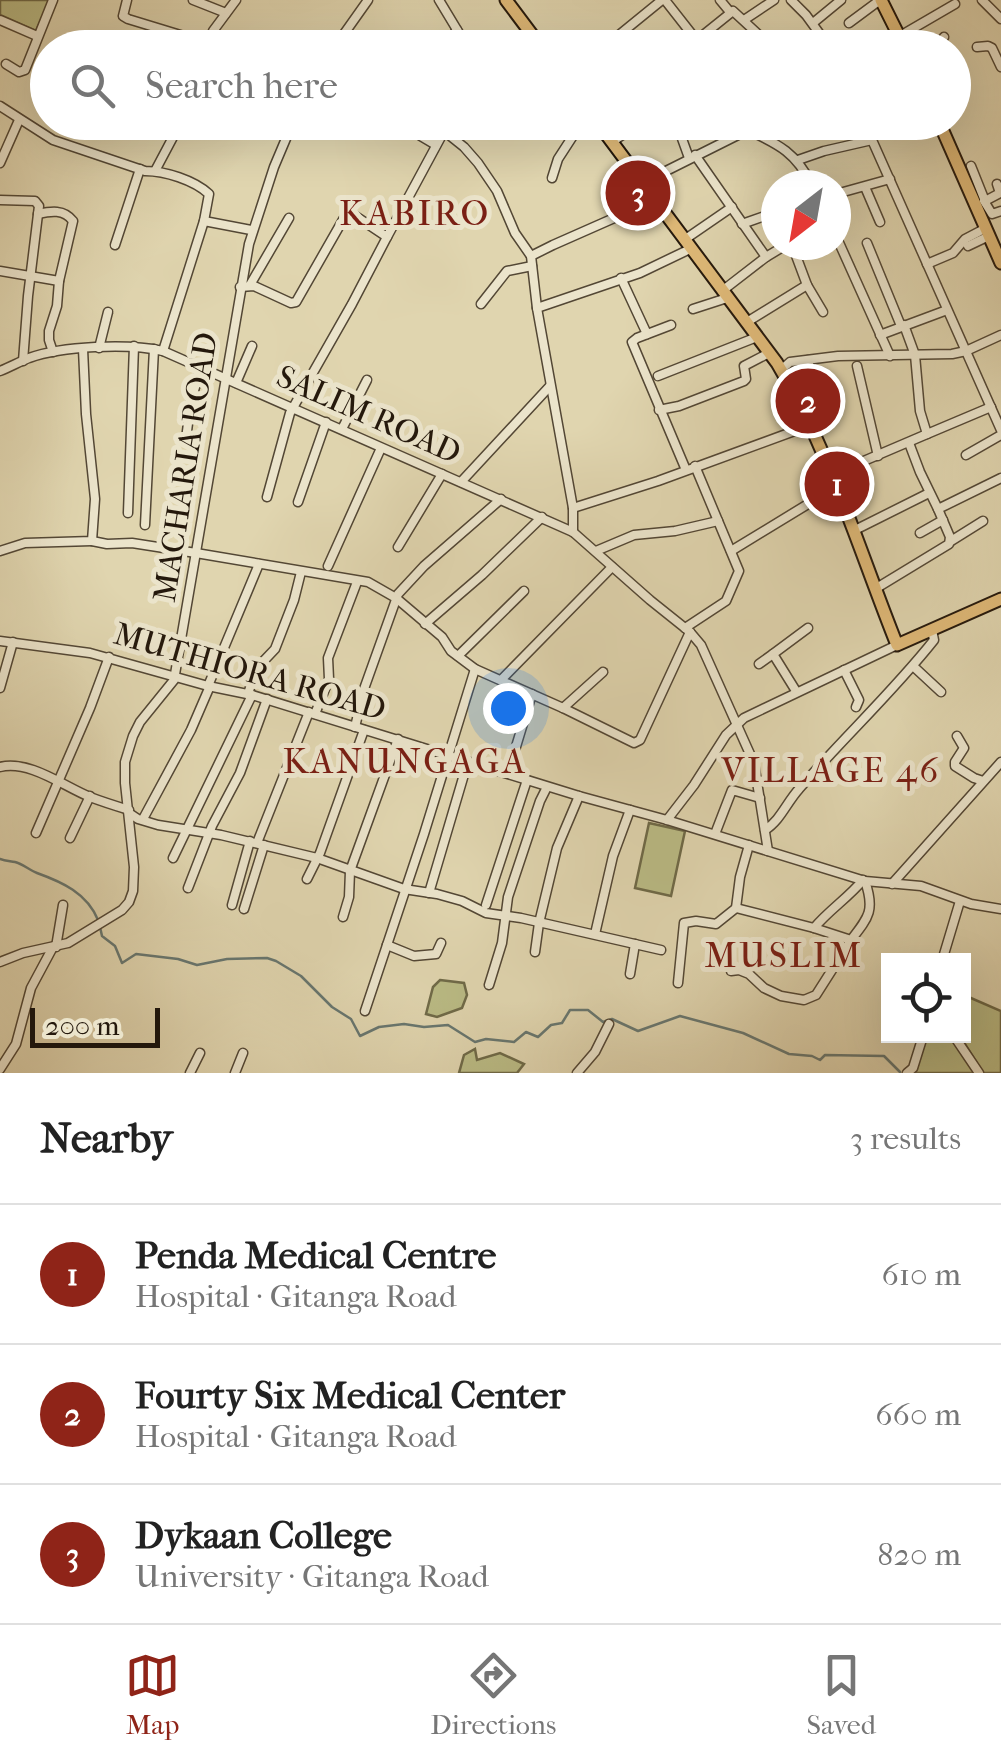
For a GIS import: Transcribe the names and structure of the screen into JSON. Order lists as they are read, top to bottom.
{
  "streets": {
    "street": ["SALIM ROAD", "MACHARIA ROAD", "MUTHIORA ROAD"]
  },
  "crossings": [
    ["SALIM ROAD", "MACHARIA ROAD"],
    ["MACHARIA ROAD", "MUTHIORA ROAD"]
  ],
  "districts": [
    "KABIRO",
    "KANUNGAGA",
    "VILLAGE 46",
    "MUSLIM"
  ],
  "scale_bar": "200 m",
  "north": "bottom left",
  "page": {
    "search": "Search here",
    "pins": ["3", "2", "1"],
    "scale": "200 m",
    "heading": ["Nearby", "3 results"],
    "list": [
      {
        "mark": "1",
        "name": "Penda Medical Centre",
        "note": "Hospital · Gitanga Road",
        "value": "610 m"
      },
      {
        "mark": "2",
        "name": "Fourty Six Medical Center",
        "note": "Hospital · Gitanga Road",
        "value": "660 m"
      },
      {
        "mark": "3",
        "name": "Dykaan College",
        "note": "University · Gitanga Road",
        "value": "820 m"
      }
    ],
    "nav": ["Map", "Directions", "Saved"]
  }
}
